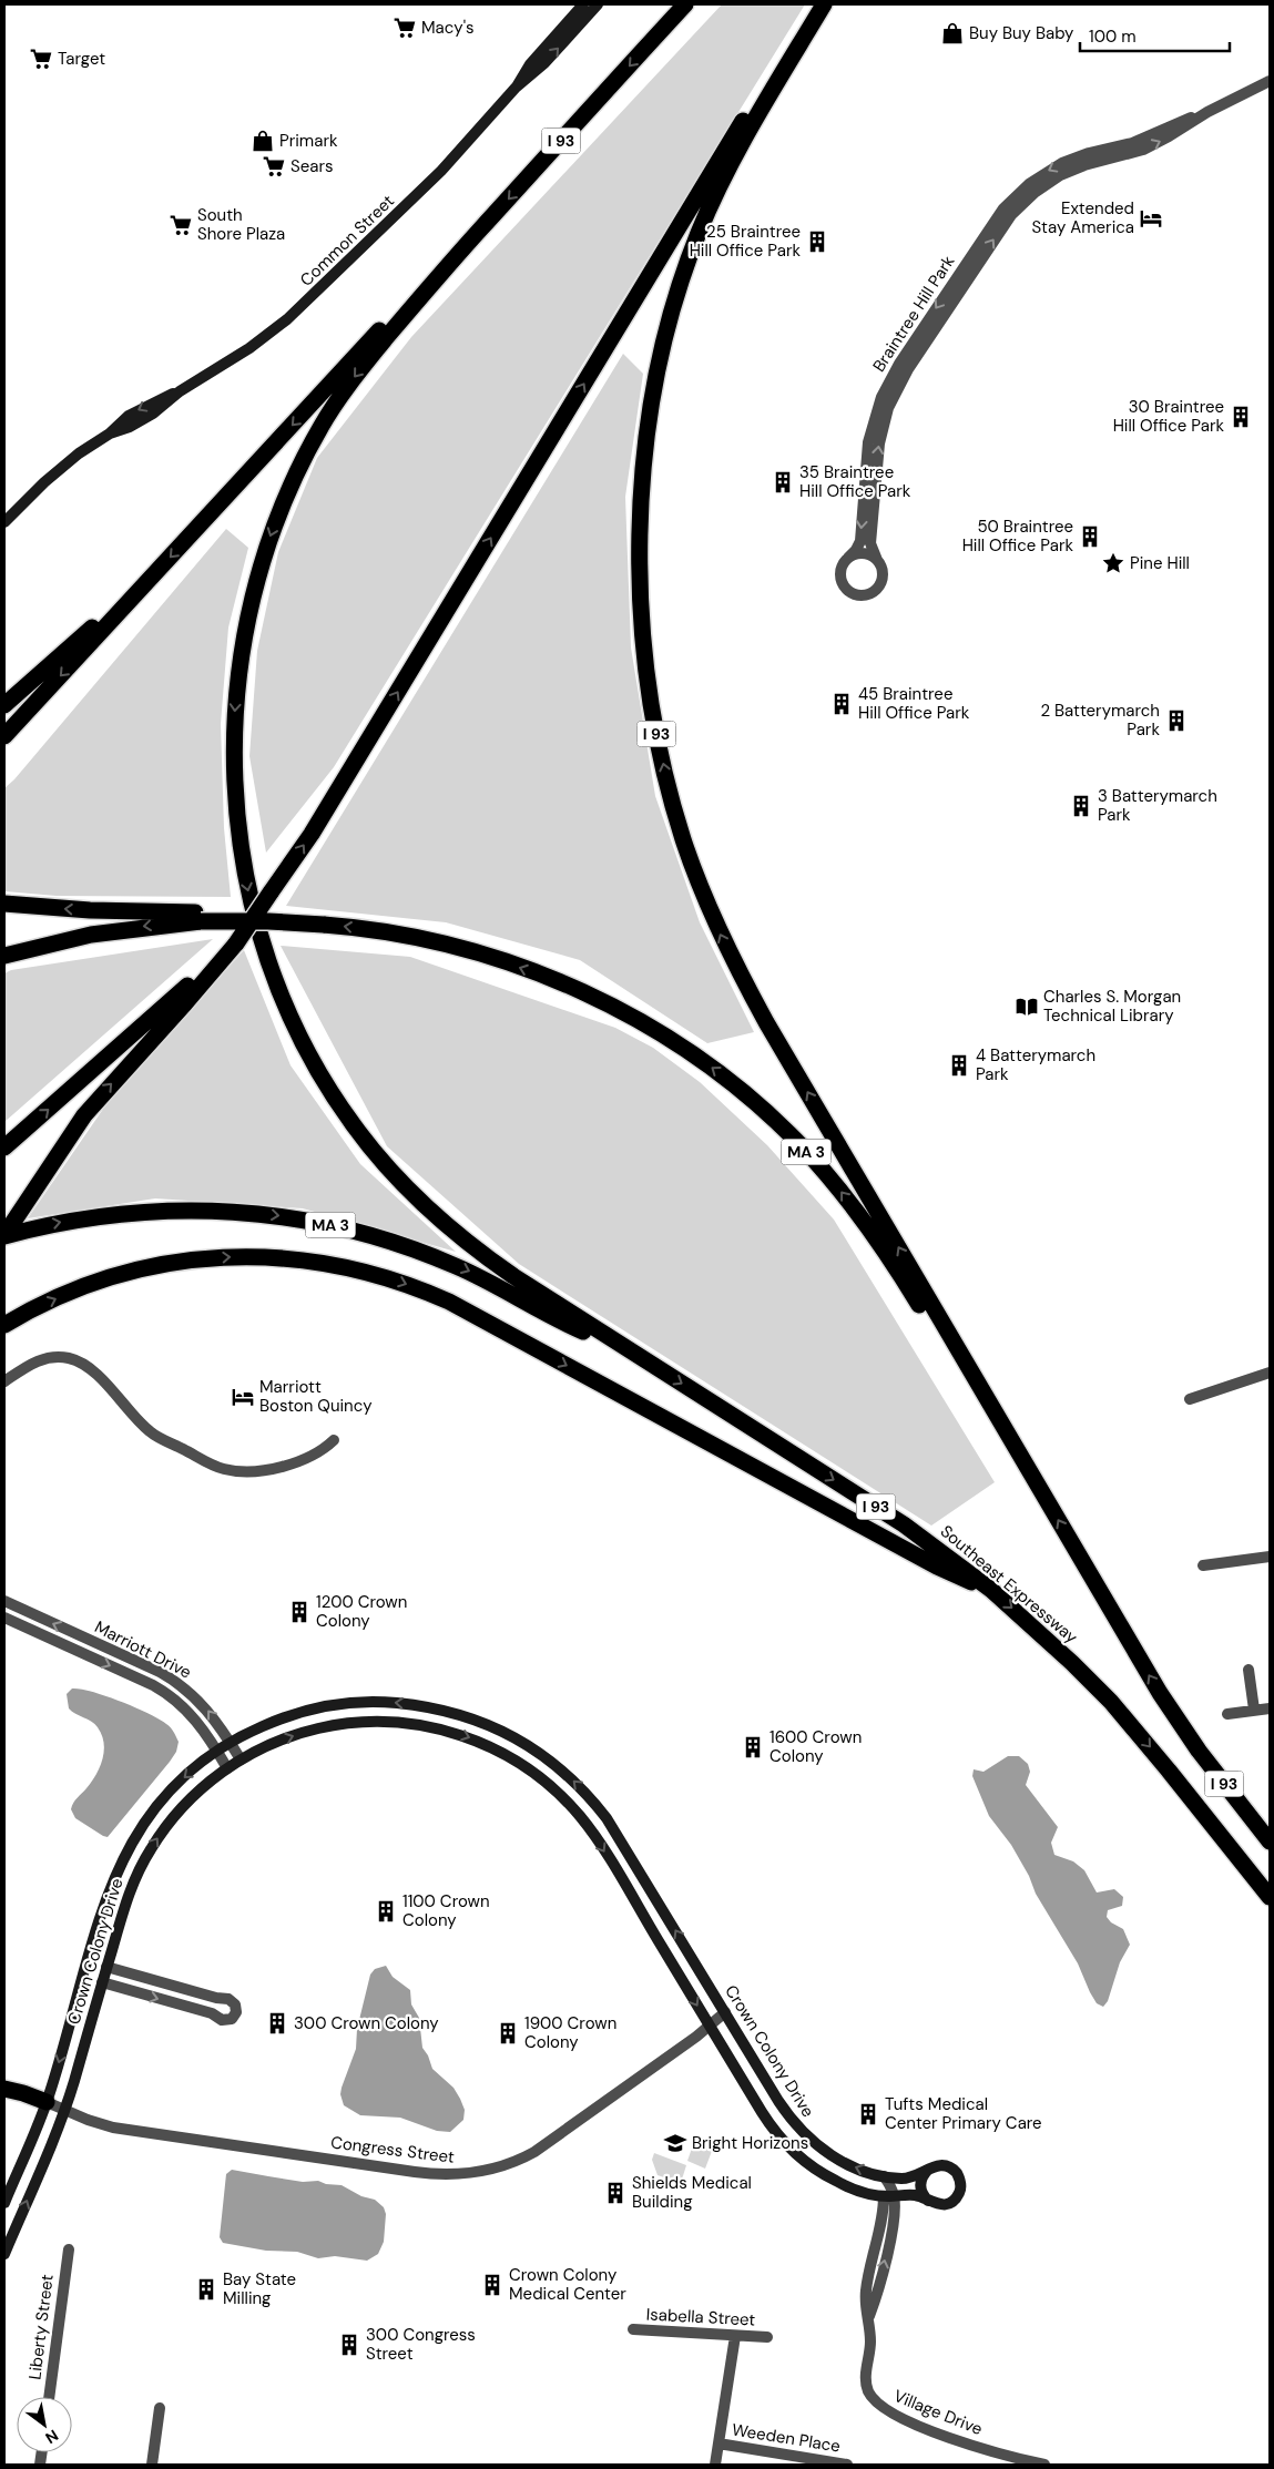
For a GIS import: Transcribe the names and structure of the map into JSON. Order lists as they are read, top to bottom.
{
  "streets": {
    "highway": ["I 93", "MA 3", "Southeast Expressway"],
    "street": [
      "Common Street",
      "Braintree Hill Park",
      "Marriott Drive",
      "Crown Colony Drive",
      "Congress Street",
      "Isabella Street",
      "Liberty Street",
      "Village Drive",
      "Weeden Place"
    ]
  },
  "crossings": [
    ["I 93", "MA 3"],
    ["I 93", "Southeast Expressway"],
    ["MA 3", "Southeast Expressway"],
    ["Marriott Drive", "Crown Colony Drive"],
    ["Crown Colony Drive", "Congress Street"],
    ["Crown Colony Drive", "Village Drive"]
  ],
  "places": {
    "supermarket": [
      "Macy's",
      "Target",
      "Sears",
      "South Shore Plaza"
    ],
    "shop": ["Buy Buy Baby", "Primark"],
    "hotel": ["Extended Stay America", "Marriott Boston Quincy"],
    "building": [
      "25 Braintree Hill Office Park",
      "30 Braintree Hill Office Park",
      "35 Braintree Hill Office Park",
      "50 Braintree Hill Office Park",
      "45 Braintree Hill Office Park",
      "2 Batterymarch Park",
      "3 Batterymarch Park",
      "4 Batterymarch Park",
      "1200 Crown Colony",
      "1600 Crown Colony",
      "1100 Crown Colony",
      "300 Crown Colony",
      "1900 Crown Colony",
      "Tufts Medical Center Primary Care",
      "Shields Medical Building",
      "Crown Colony Medical Center",
      "Bay State Milling",
      "300 Congress Street"
    ],
    "place": ["Pine Hill"],
    "library": ["Charles S. Morgan Technical Library"],
    "school or university": ["Bright Horizons"]
  },
  "scale_bar": "100 m",
  "north": "bottom right"
}
